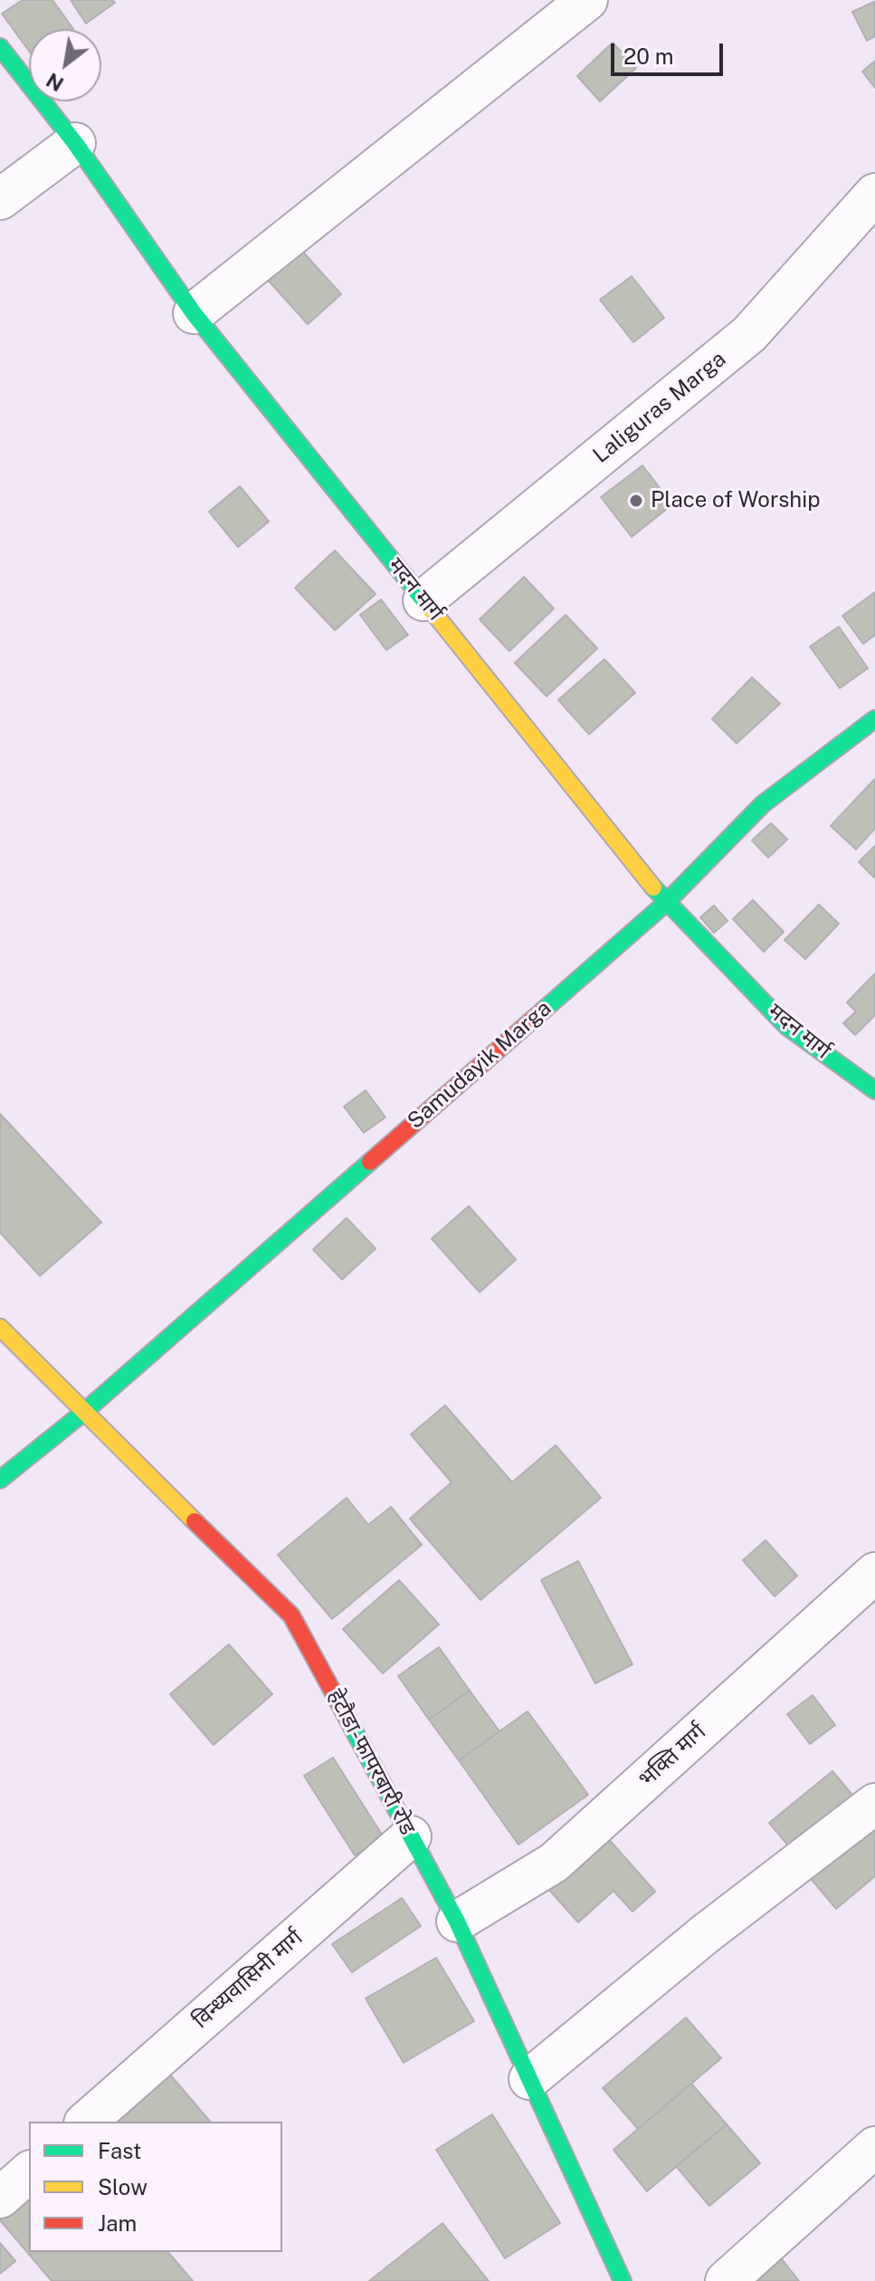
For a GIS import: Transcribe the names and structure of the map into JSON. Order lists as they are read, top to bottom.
{
  "streets": {
    "main road": ["मदन मार्ग", "Samudayik Marga", "हेटौडा-फापरबारी रोड"],
    "street": ["Laliguras Marga", "भक्ति मार्ग", "विन्ध्यवासिनी मार्ग"]
  },
  "crossings": [
    ["Laliguras Marga", "मदन मार्ग"],
    ["मदन मार्ग", "Samudayik Marga"],
    ["Samudayik Marga", "हेटौडा-फापरबारी रोड"],
    ["भक्ति मार्ग", "हेटौडा-फापरबारी रोड"],
    ["हेटौडा-फापरबारी रोड", "विन्ध्यवासिनी मार्ग"]
  ],
  "places": ["Place of Worship"],
  "legend": ["Fast", "Slow", "Jam"],
  "scale_bar": "20 m",
  "north": "bottom left"
}
